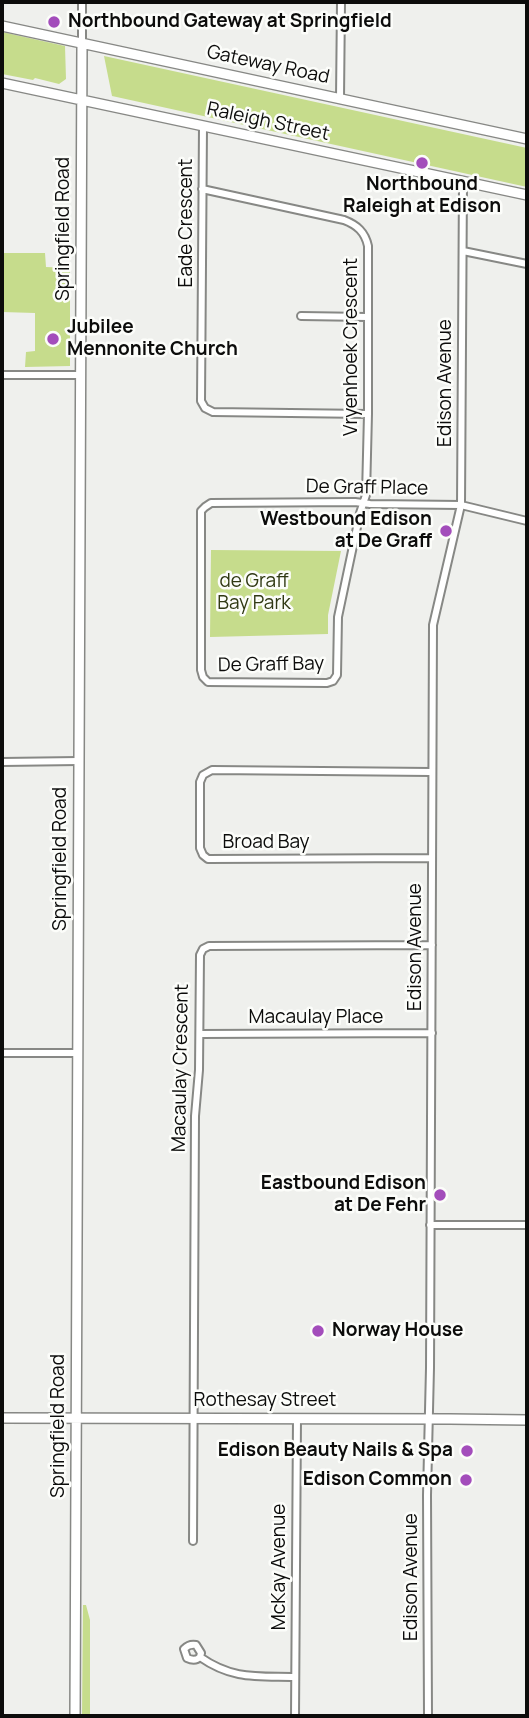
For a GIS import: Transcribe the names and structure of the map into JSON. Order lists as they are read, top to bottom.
{
  "streets": {
    "street": [
      "Gateway Road",
      "Raleigh Street",
      "Eade Crescent",
      "Springfield Road",
      "Vryenhoek Crescent",
      "Edison Avenue",
      "De Graff Place",
      "De Graff Bay",
      "Broad Bay",
      "Macaulay Place",
      "Macaulay Crescent",
      "Rothesay Street",
      "McKay Avenue"
    ]
  },
  "crossings": [
    ["Gateway Road", "Springfield Road"],
    ["Raleigh Street", "Eade Crescent"],
    ["Raleigh Street", "Springfield Road"],
    ["Raleigh Street", "Edison Avenue"],
    ["Eade Crescent", "Vryenhoek Crescent"],
    ["Springfield Road", "Rothesay Street"],
    ["Vryenhoek Crescent", "De Graff Place"],
    ["Vryenhoek Crescent", "De Graff Bay"],
    ["Edison Avenue", "De Graff Place"],
    ["Edison Avenue", "Broad Bay"],
    ["Edison Avenue", "Macaulay Place"],
    ["Edison Avenue", "Macaulay Crescent"],
    ["Edison Avenue", "Rothesay Street"],
    ["De Graff Place", "De Graff Bay"],
    ["Macaulay Place", "Macaulay Crescent"],
    ["Macaulay Crescent", "Rothesay Street"],
    ["Rothesay Street", "McKay Avenue"]
  ],
  "parks": ["de Graff Bay Park"],
  "places": [
    "Northbound Gateway at Springfield",
    "Northbound Raleigh at Edison",
    "Jubilee Mennonite Church",
    "Westbound Edison at De Graff",
    "Eastbound Edison at De Fehr",
    "Norway House",
    "Edison Beauty Nails & Spa",
    "Edison Common"
  ]
}
